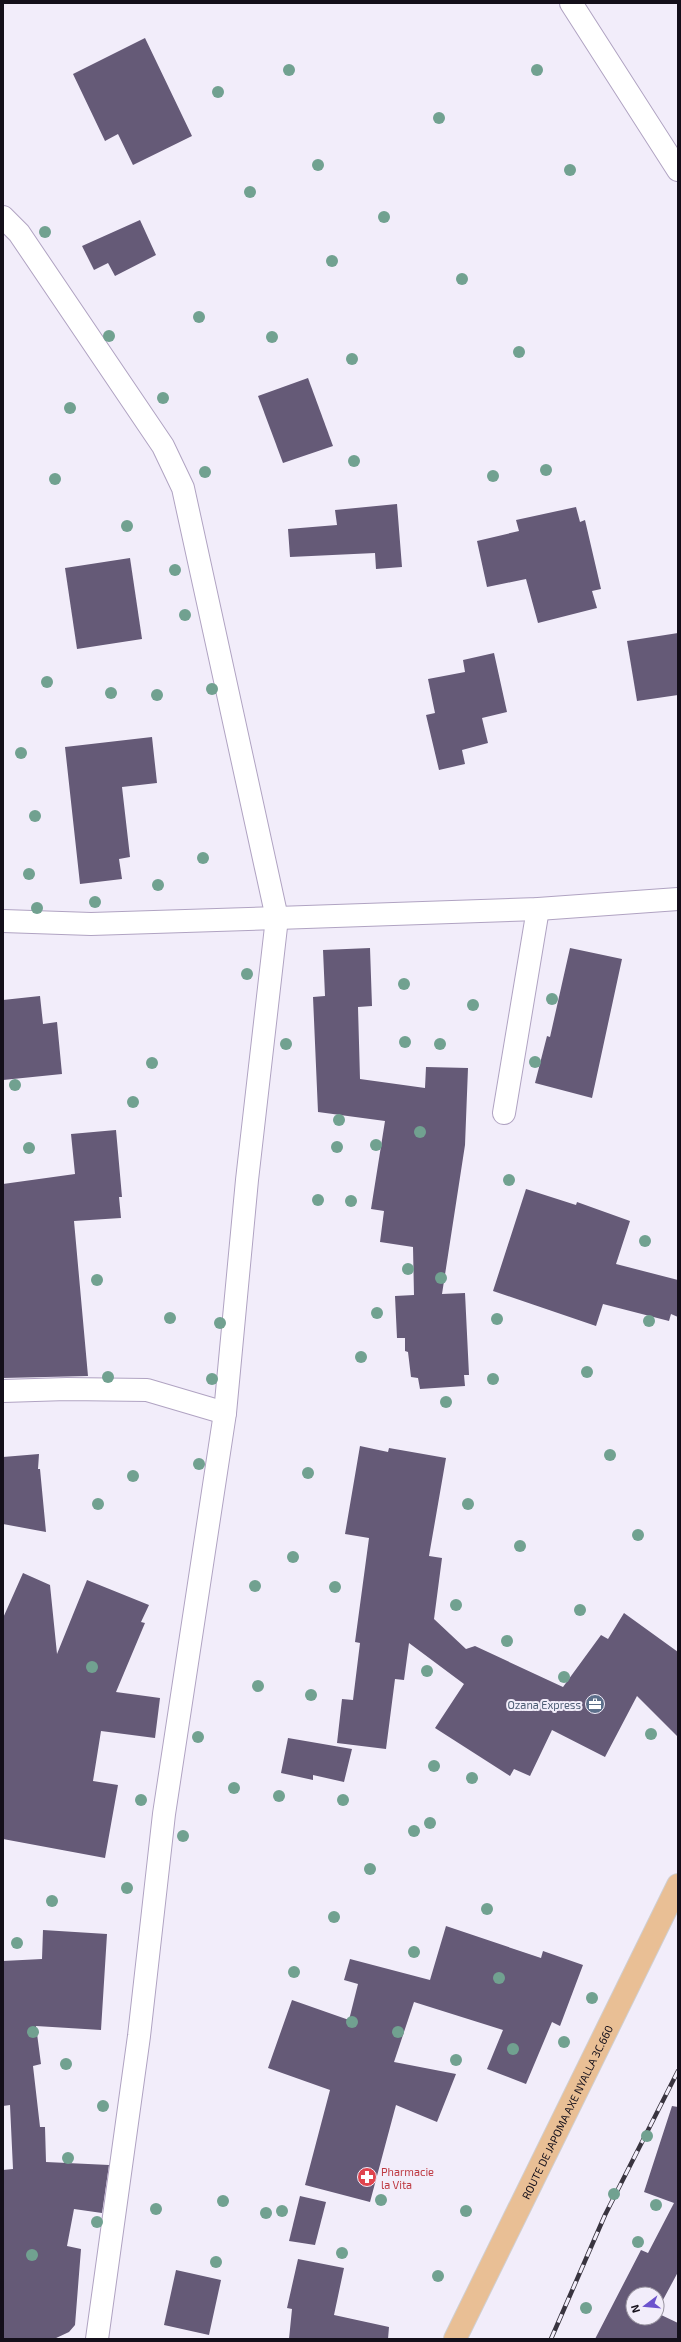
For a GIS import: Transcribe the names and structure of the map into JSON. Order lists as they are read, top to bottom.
{
  "streets": {
    "main road": ["ROUTE DE JAPOMA AXE NYALLA 3C.660"]
  },
  "places": {
    "office": ["Ozana Express"],
    "pharmacy": ["Pharmacie la Vita"]
  },
  "north": "left"
}
